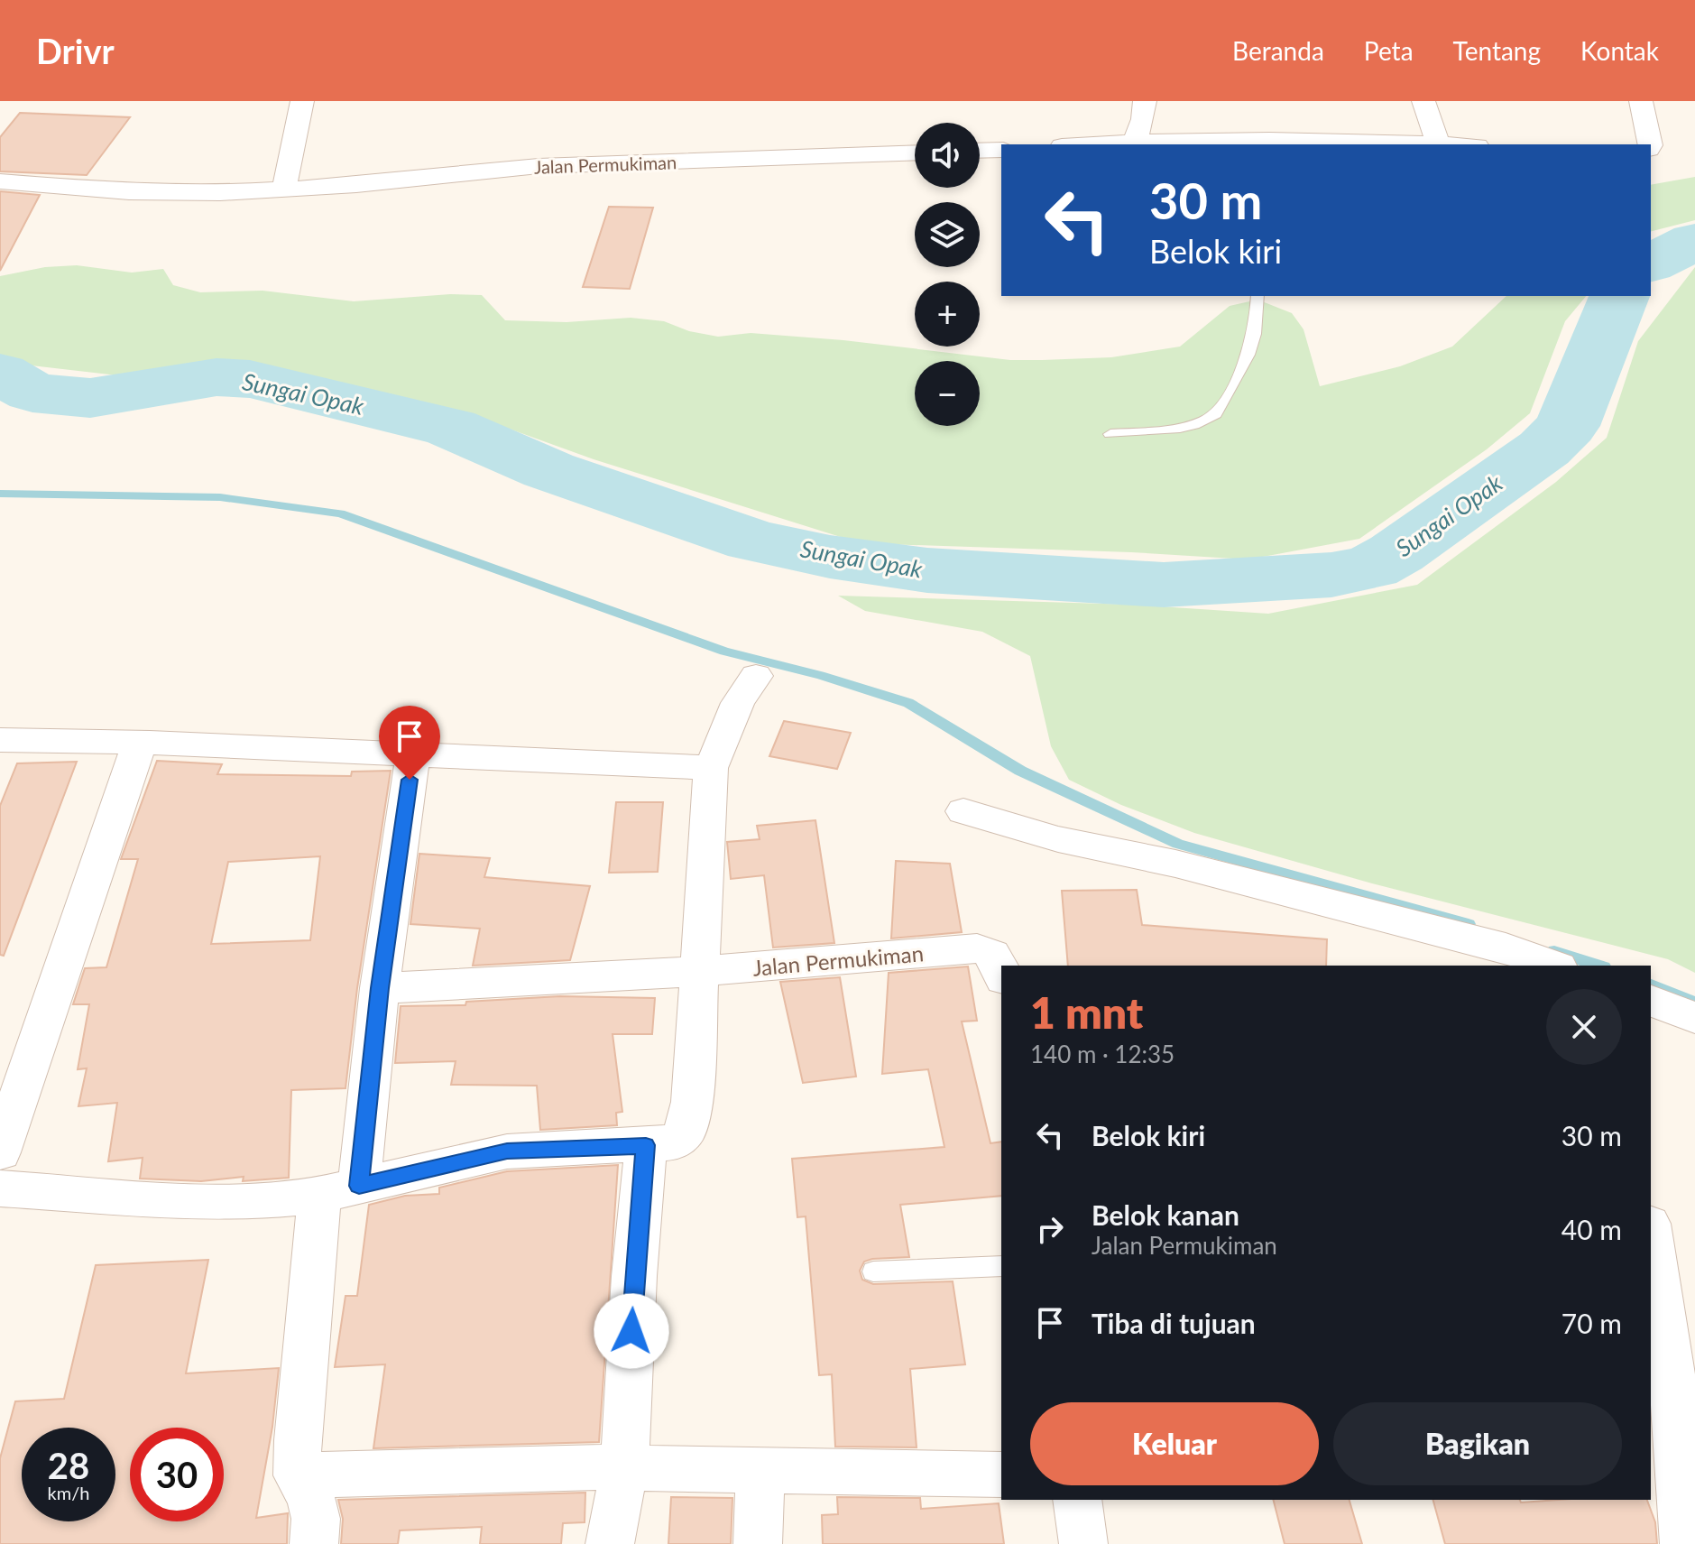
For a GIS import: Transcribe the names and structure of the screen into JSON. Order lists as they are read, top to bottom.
{
  "streets": {
    "street": ["Jalan Permukiman"]
  },
  "water": ["Sungai Opak"],
  "page": {
    "header": "Drivr",
    "nav": [
      "Beranda",
      "Peta",
      "Tentang",
      "Kontak"
    ],
    "map_buttons": ["+", "−"],
    "turn": ["30 m", "Belok kiri"],
    "heading": ["1 mnt", "140 m · 12:35"],
    "list": [
      {
        "name": "Belok kiri",
        "value": "30 m"
      },
      {
        "name": "Belok kanan",
        "note": "Jalan Permukiman",
        "value": "40 m"
      },
      {
        "name": "Tiba di tujuan",
        "value": "70 m"
      }
    ],
    "buttons": ["Keluar", "Bagikan"],
    "speed": "28 km/h",
    "limit": "30"
  }
}
